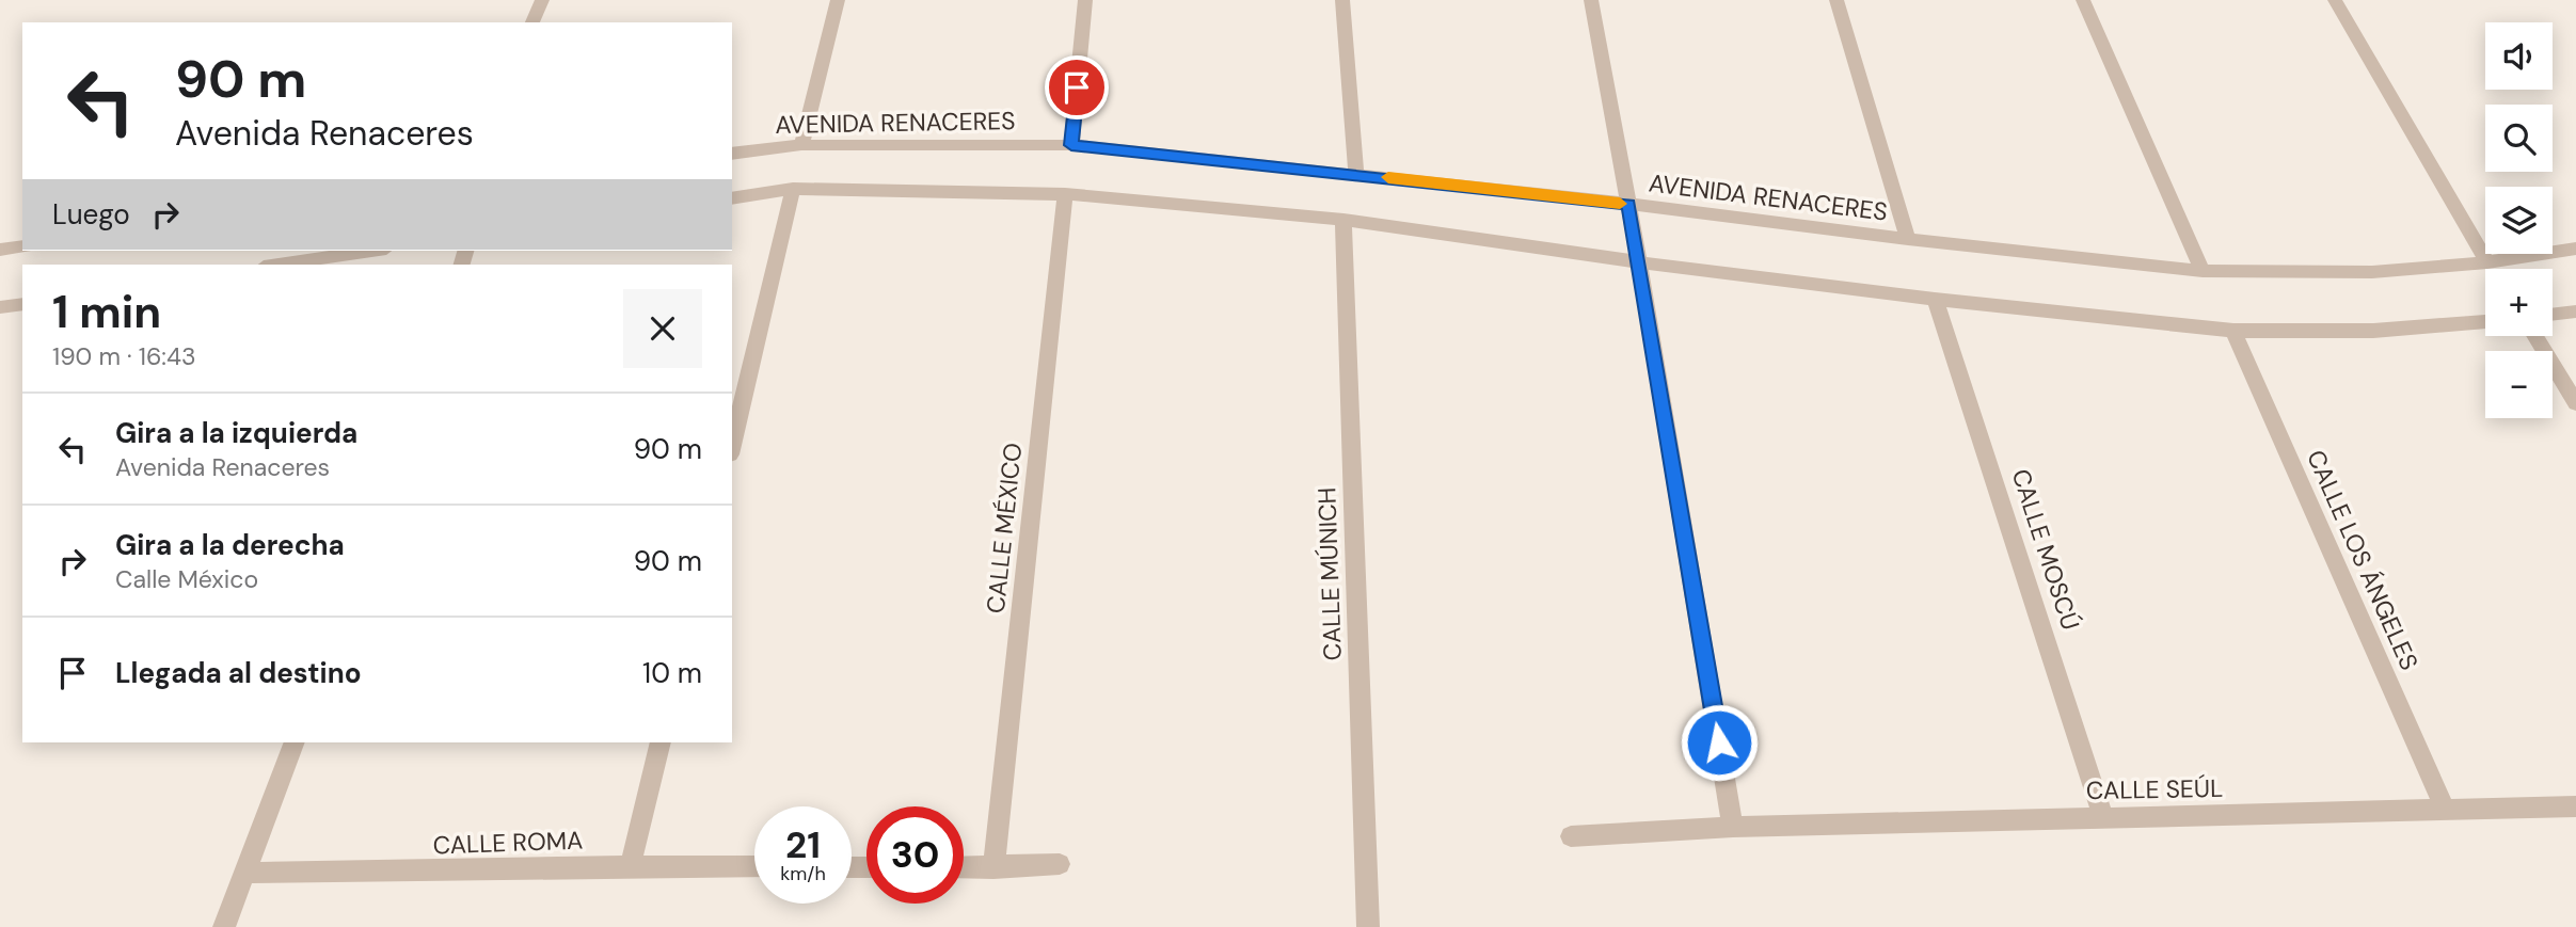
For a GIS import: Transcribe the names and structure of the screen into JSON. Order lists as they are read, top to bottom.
{
  "streets": {
    "street": [
      "AVENIDA RENACERES",
      "CALLE MÉXICO",
      "CALLE MOSCÚ",
      "CALLE LOS ÁNGELES",
      "CALLE MÚNICH",
      "CALLE SEÚL",
      "CALLE ROMA"
    ]
  },
  "crossings": [
    ["CALLE MOSCÚ", "CALLE SEÚL"],
    ["CALLE LOS ÁNGELES", "CALLE SEÚL"]
  ],
  "page": {
    "map_buttons": ["+", "−"],
    "turn": ["90 m", "Avenida Renaceres"],
    "then": "Luego",
    "heading": ["1 min", "190 m · 16:43"],
    "list": [
      {
        "name": "Gira a la izquierda",
        "note": "Avenida Renaceres",
        "value": "90 m"
      },
      {
        "name": "Gira a la derecha",
        "note": "Calle México",
        "value": "90 m"
      },
      {
        "name": "Llegada al destino",
        "value": "10 m"
      }
    ],
    "speed": "21 km/h",
    "limit": "30"
  }
}
